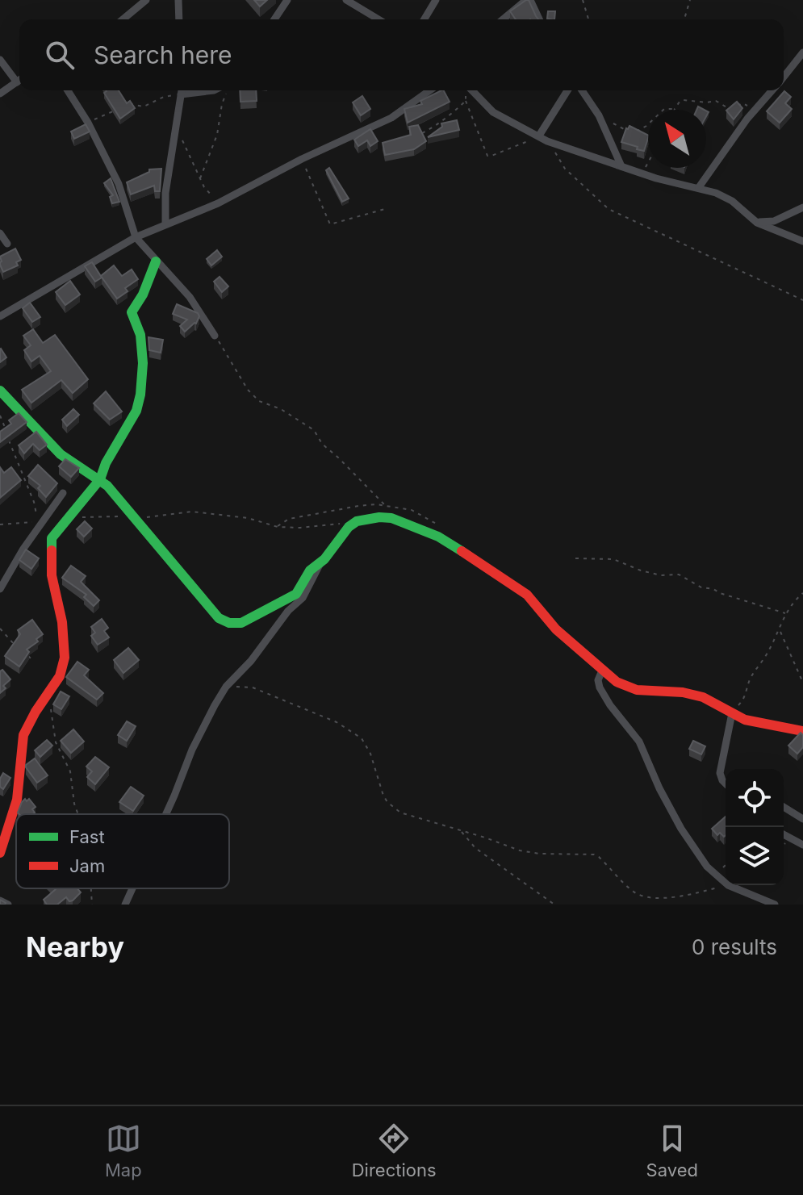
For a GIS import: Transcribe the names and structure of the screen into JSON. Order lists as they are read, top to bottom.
{
  "legend": ["Fast", "Jam"],
  "north": "top left",
  "page": {
    "search": "Search here",
    "heading": ["Nearby", "0 results"],
    "nav": ["Map", "Directions", "Saved"]
  }
}
